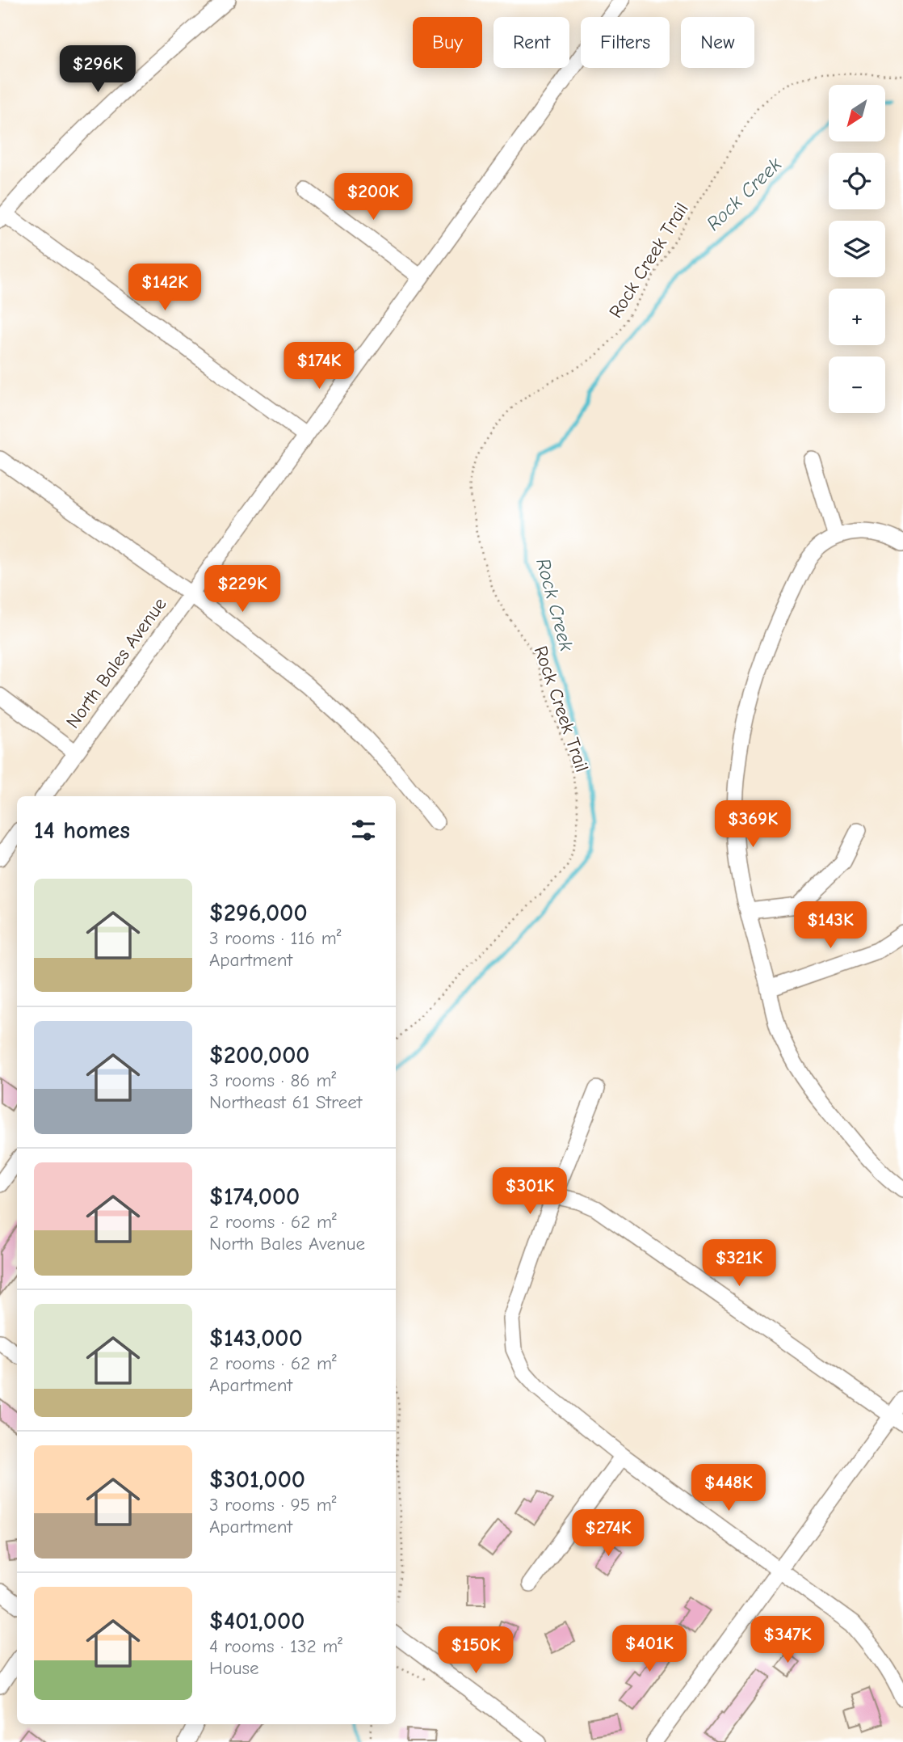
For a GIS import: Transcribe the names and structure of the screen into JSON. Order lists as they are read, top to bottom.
{
  "streets": {
    "street": ["North Bales Avenue"],
    "path": ["Rock Creek Trail"]
  },
  "water": ["Rock Creek"],
  "north": "bottom left",
  "page": {
    "chip": [
      "Buy",
      "Rent",
      "Filters",
      "New"
    ],
    "price": [
      "$296K",
      "$200K",
      "$142K",
      "$174K",
      "$229K",
      "$369K",
      "$143K",
      "$301K",
      "$321K",
      "$448K",
      "$274K",
      "$347K",
      "$401K",
      "$150K"
    ],
    "map_buttons": ["+", "−"],
    "heading": "14 homes",
    "list": [
      {
        "name": "$296,000",
        "note": "3 rooms · 116 m² · Apartment"
      },
      {
        "name": "$200,000",
        "note": "3 rooms · 86 m² · Northeast 61 Street"
      },
      {
        "name": "$174,000",
        "note": "2 rooms · 62 m² · North Bales Avenue"
      },
      {
        "name": "$143,000",
        "note": "2 rooms · 62 m² · Apartment"
      },
      {
        "name": "$301,000",
        "note": "3 rooms · 95 m² · Apartment"
      },
      {
        "name": "$401,000",
        "note": "4 rooms · 132 m² · House"
      }
    ]
  }
}
